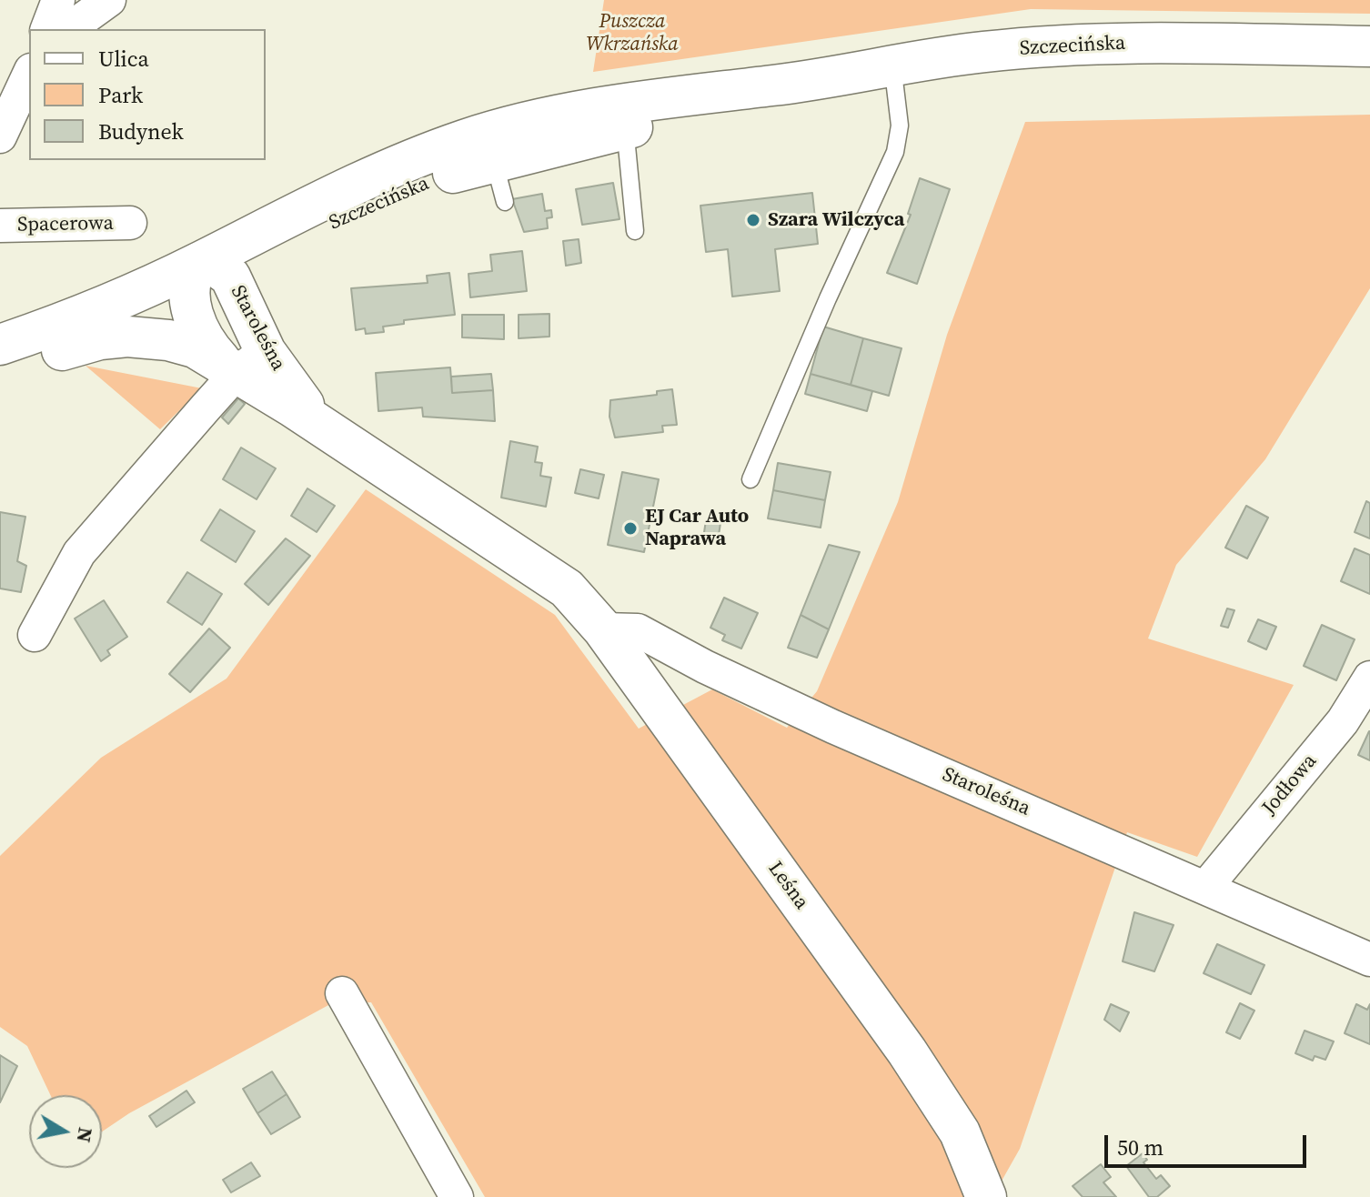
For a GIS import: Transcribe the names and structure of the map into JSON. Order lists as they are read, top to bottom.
{
  "streets": {
    "main road": ["Szczecińska", "Staroleśna", "Leśna"],
    "street": ["Spacerowa", "Jodłowa"]
  },
  "crossings": [
    ["Szczecińska", "Staroleśna"],
    ["Staroleśna", "Jodłowa"],
    ["Staroleśna", "Leśna"]
  ],
  "parks": ["Puszcza Wkrzańska"],
  "places": ["Szara Wilczyca", "EJ Car Auto Naprawa"],
  "legend": ["Ulica", "Park", "Budynek"],
  "scale_bar": "50 m",
  "north": "right"
}
